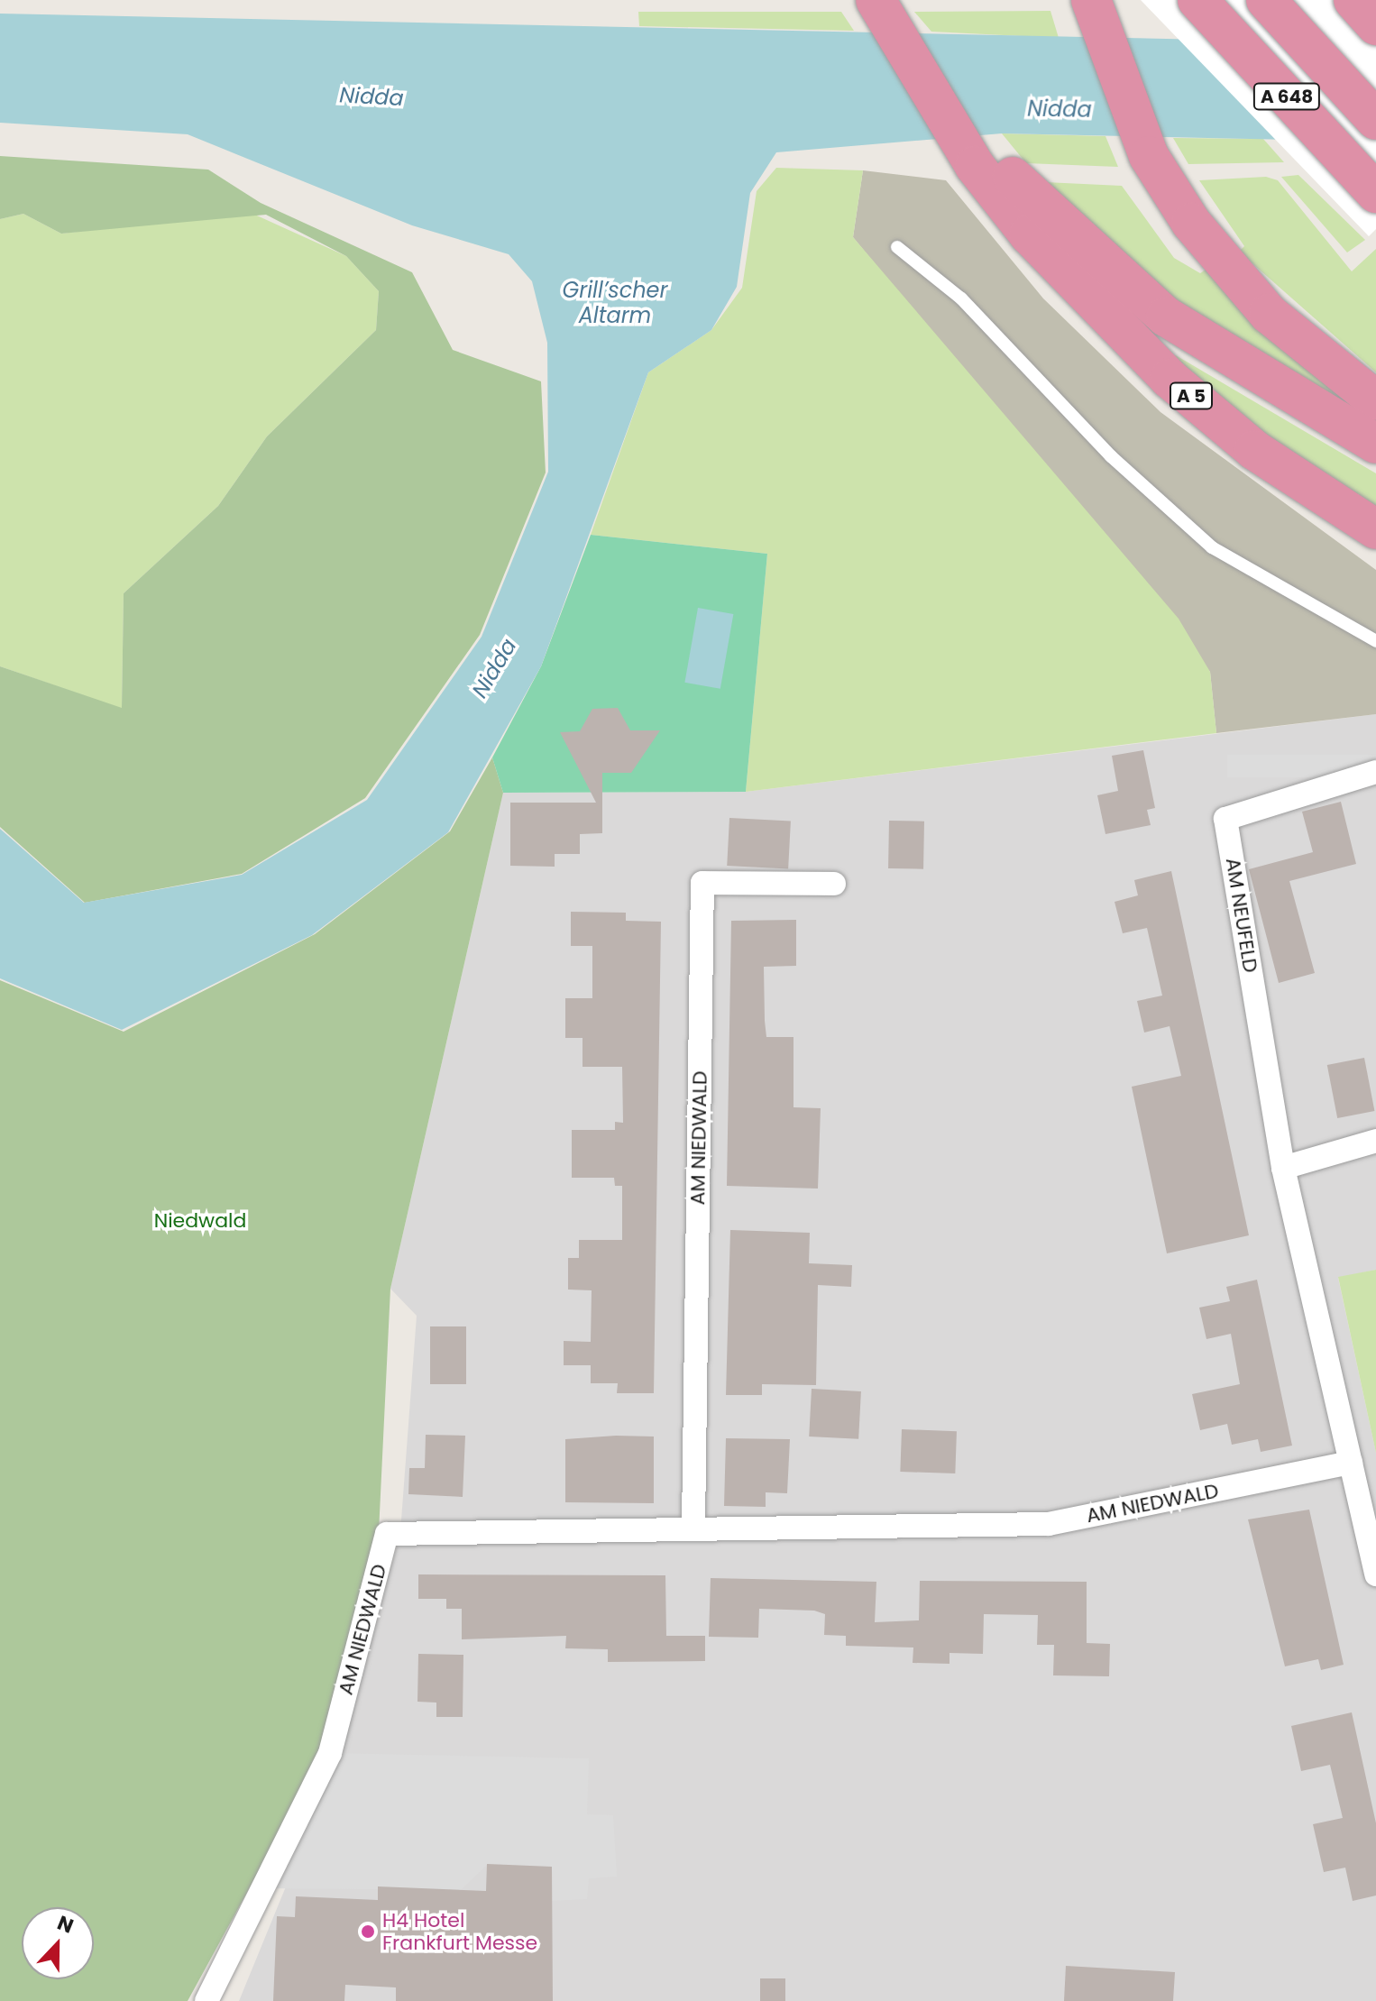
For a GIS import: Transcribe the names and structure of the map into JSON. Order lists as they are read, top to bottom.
{
  "streets": {
    "highway": ["A 648", "A 5"],
    "street": ["AM NEUFELD", "AM NIEDWALD"]
  },
  "crossings": [
    ["AM NEUFELD", "AM NIEDWALD"]
  ],
  "water": ["Nidda", "Grill’scher Altarm"],
  "parks": ["Niedwald"],
  "places": ["H4 Hotel Frankfurt Messe"],
  "north": "top"
}
